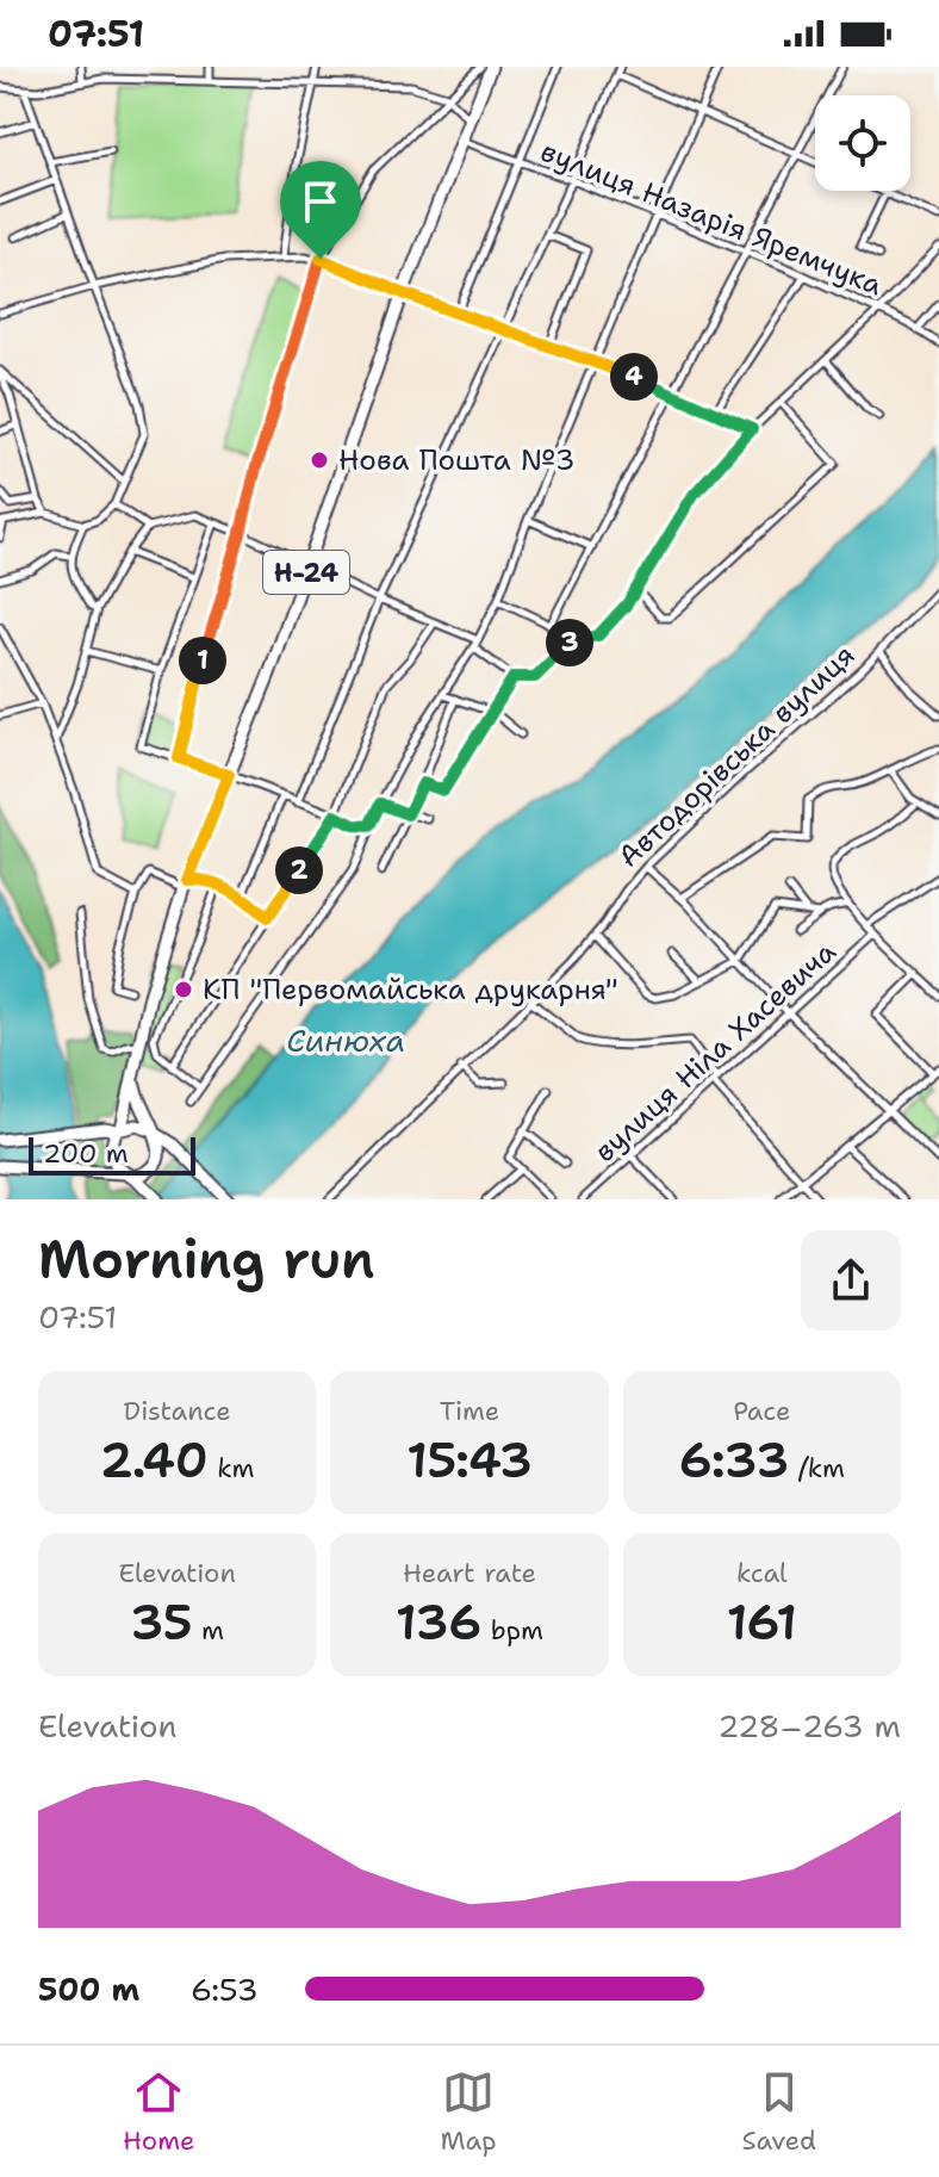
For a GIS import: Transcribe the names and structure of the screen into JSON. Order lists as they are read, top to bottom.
{
  "streets": {
    "main road": ["Н-24"],
    "street": ["вулиця Назарія Яремчука", "Автодорівська вулиця", "вулиця Ніла Хасевича"]
  },
  "crossings": [
    ["вулиця Назарія Яремчука", "Н-24"]
  ],
  "water": ["Синюха"],
  "places": ["Нова Пошта №3", "КП \"Первомайська друкарня\""],
  "scale_bar": "200 m",
  "page": {
    "status": "07:51",
    "pins": [
      "4",
      "3",
      "1",
      "2"
    ],
    "scale": "200 m",
    "heading": ["Morning run", "07:51"],
    "stats": [
      ["Distance", "2.40 km"],
      ["Time", "15:43"],
      ["Pace", "6:33 /km"],
      ["Elevation", "35 m"],
      ["Heart rate", "136 bpm"],
      ["kcal", "161"]
    ],
    "chart": ["Elevation", "228–263 m"],
    "list": [
      {
        "name": "500 m",
        "note": "6:53"
      }
    ],
    "tabs": ["Home", "Map", "Saved"]
  }
}
